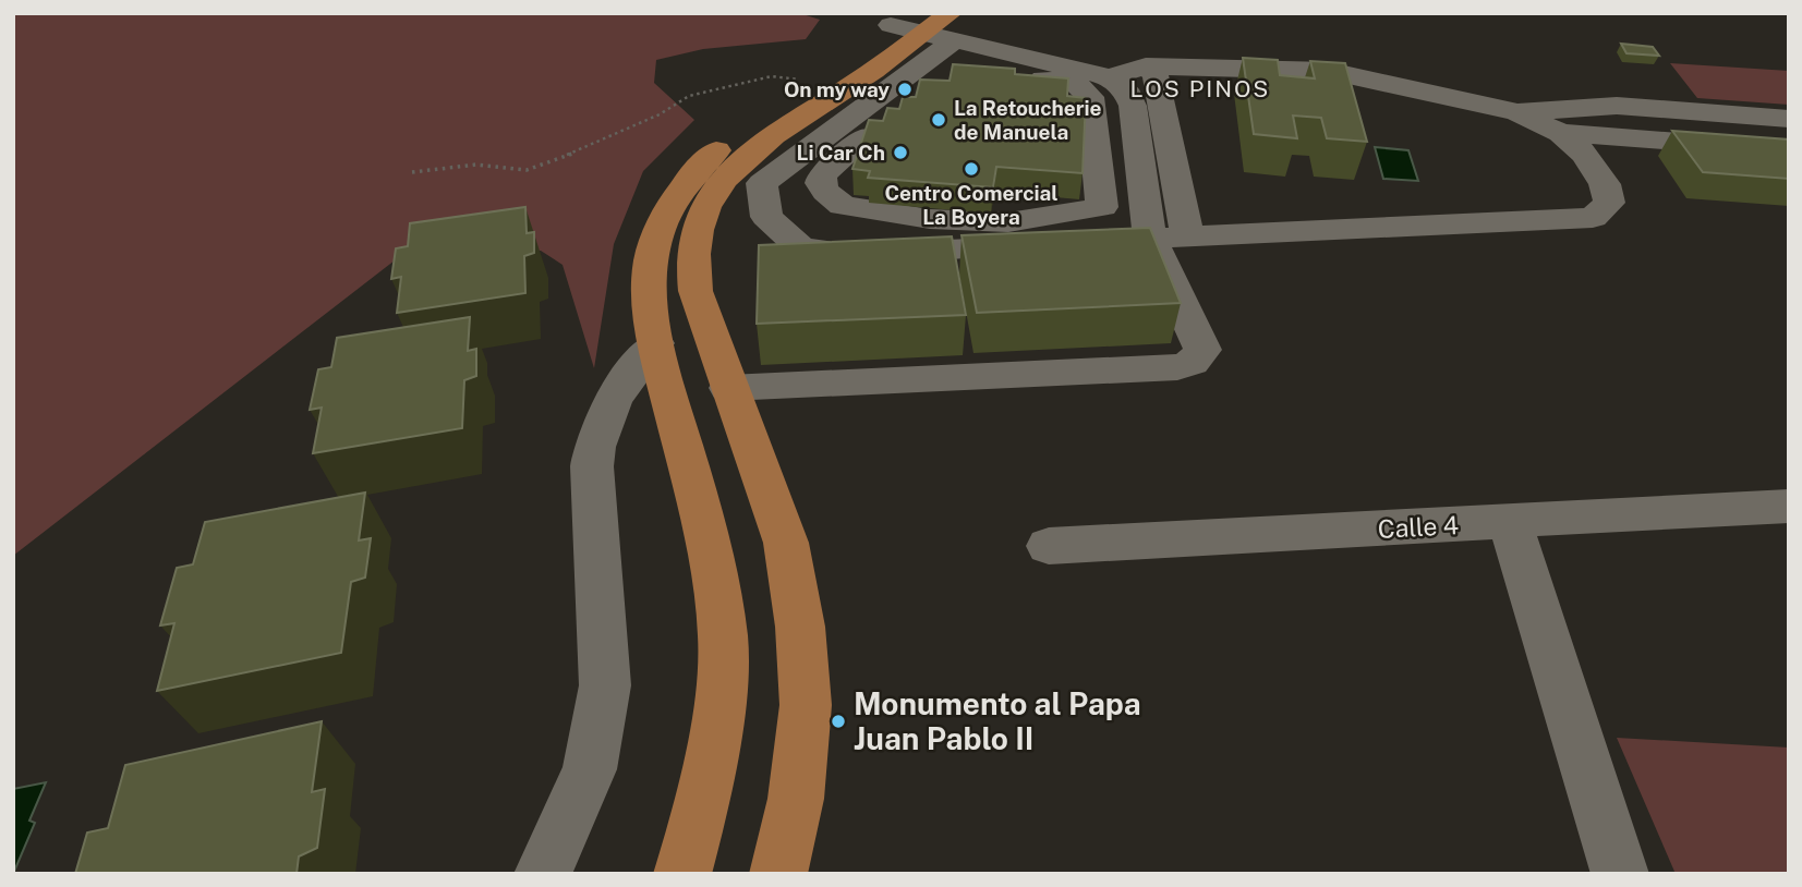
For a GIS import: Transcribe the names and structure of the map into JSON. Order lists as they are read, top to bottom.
{
  "streets": {
    "street": ["Calle 4"]
  },
  "districts": ["LOS PINOS"],
  "places": [
    "On my way",
    "La Retoucherie de Manuela",
    "Li Car Ch",
    "Centro Comercial La Boyera",
    "Monumento al Papa Juan Pablo II"
  ]
}
